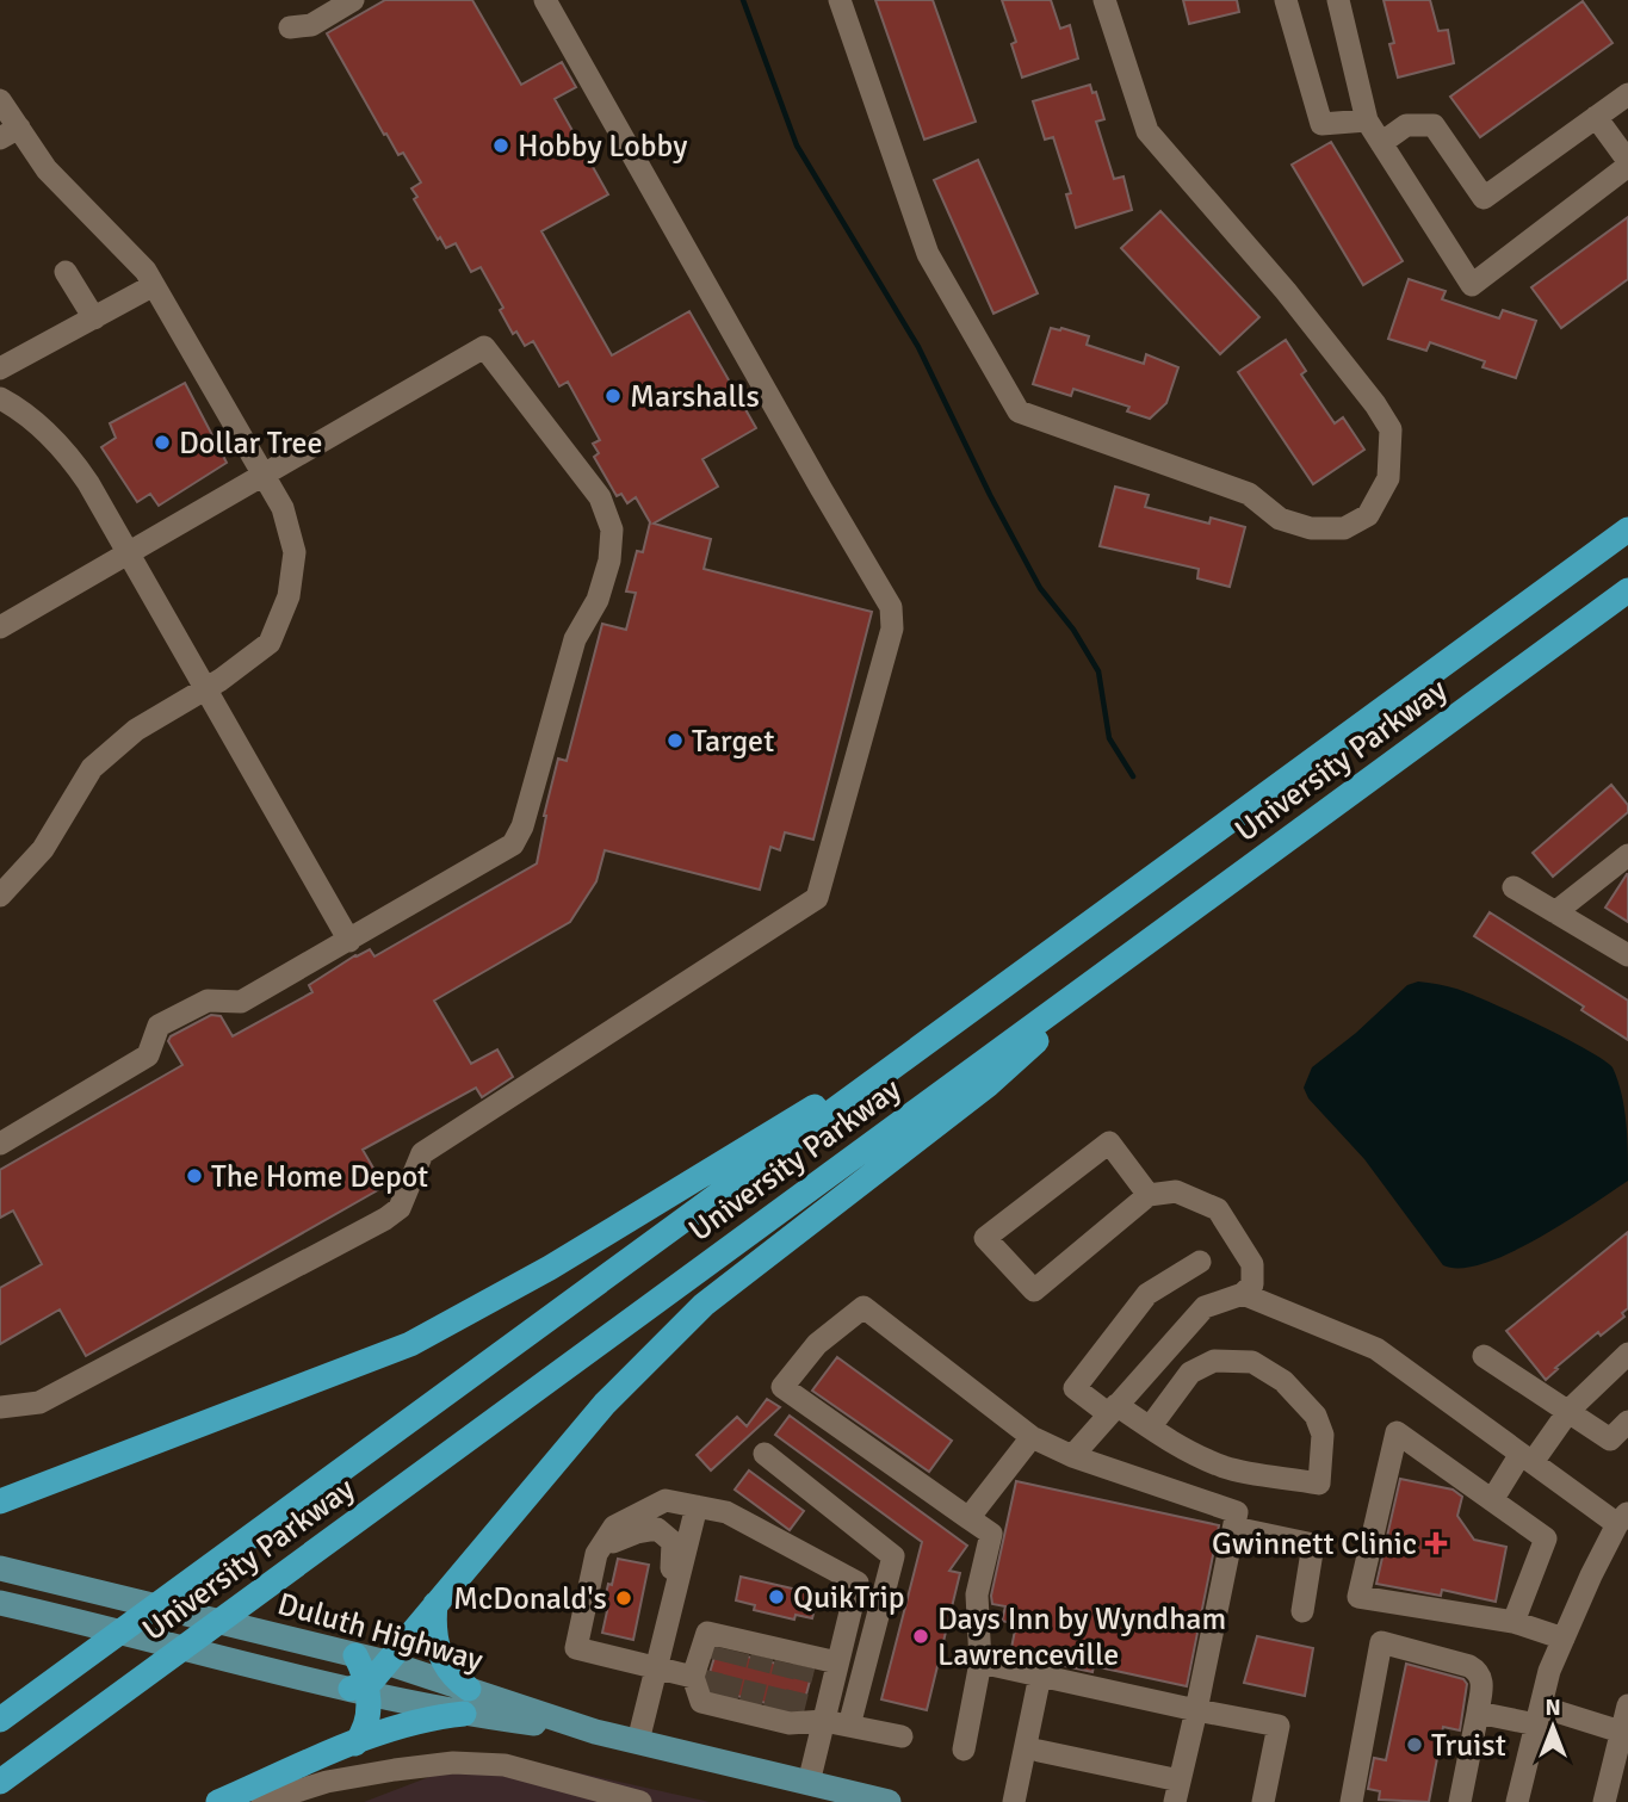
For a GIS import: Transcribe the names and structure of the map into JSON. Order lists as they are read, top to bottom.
{
  "streets": {
    "highway": ["University Parkway"],
    "main road": ["Duluth Highway"]
  },
  "places": {
    "other": [
      "Hobby Lobby",
      "Marshalls",
      "Dollar Tree",
      "Target",
      "The Home Depot",
      "QuikTrip",
      "McDonald's",
      "Days Inn by Wyndham Lawrenceville",
      "Truist"
    ],
    "health": ["Gwinnett Clinic"]
  },
  "north": "top"
}
